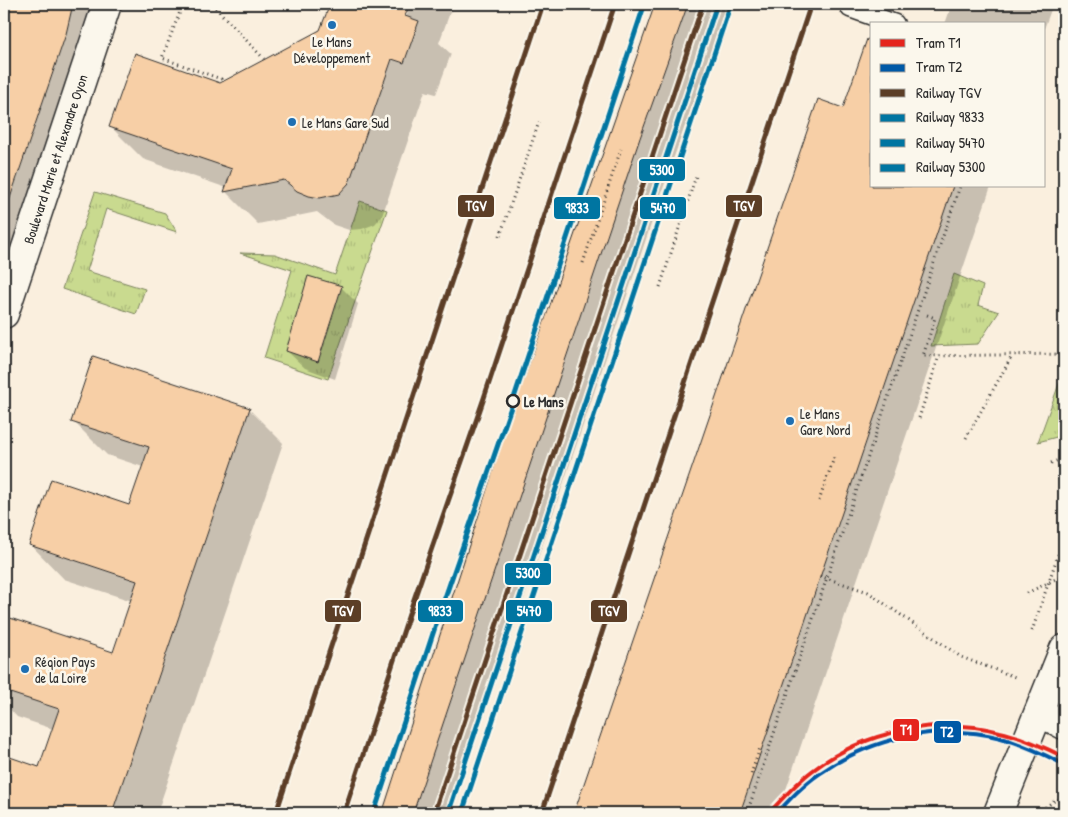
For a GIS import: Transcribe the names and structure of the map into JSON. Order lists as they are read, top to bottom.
{
  "streets": {
    "street": ["Boulevard Marie et Alexandre Oyon"]
  },
  "places": [
    "Le Mans Développement",
    "Le Mans Gare Sud",
    "Le Mans",
    "Le Mans Gare Nord",
    "Région Pays de la Loire"
  ],
  "lines": [
    "rail line TGV",
    "rail line 5300",
    "rail line 9833",
    "rail line 5470",
    "tram line T1",
    "tram line T2"
  ],
  "legend": [
    "Tram T1",
    "Tram T2",
    "Railway TGV",
    "Railway 9833",
    "Railway 5470",
    "Railway 5300"
  ]
}
